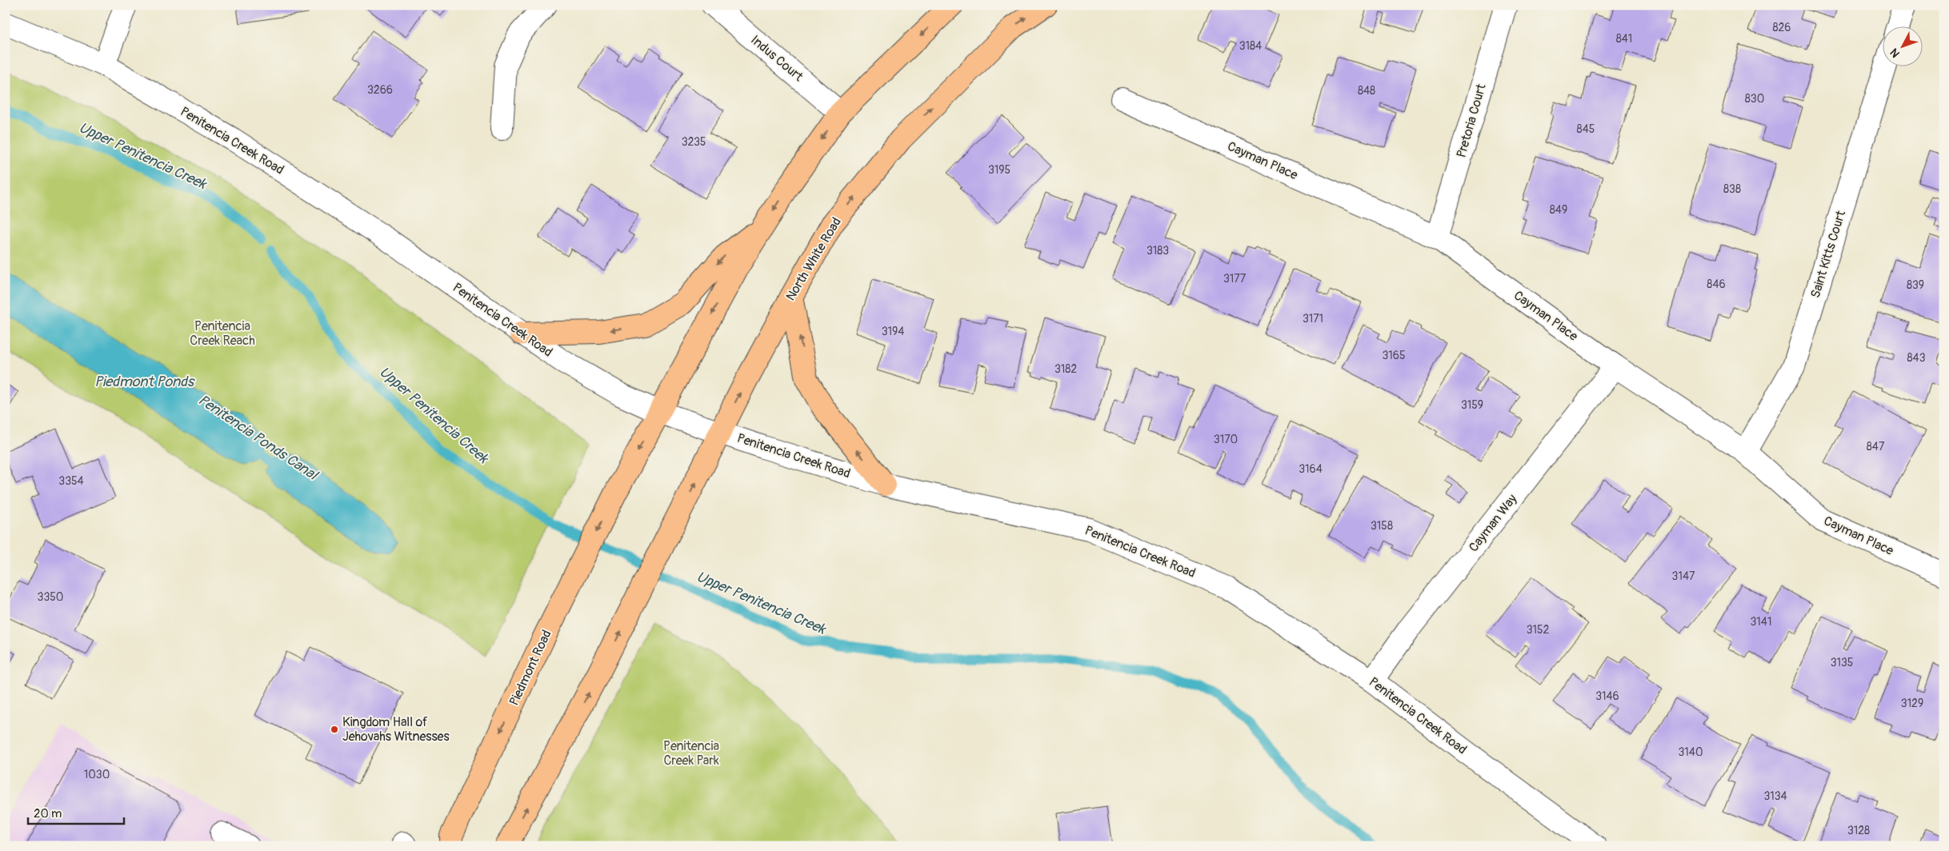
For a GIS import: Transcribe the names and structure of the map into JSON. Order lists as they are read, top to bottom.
{
  "streets": {
    "main road": ["North White Road", "Piedmont Road"],
    "street": [
      "Indus Court",
      "Pretoria Court",
      "Penitencia Creek Road",
      "Cayman Place",
      "Saint Kitts Court",
      "Cayman Way"
    ]
  },
  "crossings": [
    ["Pretoria Court", "Cayman Place"],
    ["Penitencia Creek Road", "North White Road"],
    ["Penitencia Creek Road", "Cayman Way"],
    ["Penitencia Creek Road", "Piedmont Road"],
    ["Cayman Place", "Saint Kitts Court"],
    ["Cayman Place", "Cayman Way"]
  ],
  "one_way": ["Piedmont Road"],
  "water": ["Upper Penitencia Creek", "Piedmont Ponds", "Penitencia Ponds Canal"],
  "parks": ["Penitencia Creek Reach", "Penitencia Creek Park"],
  "places": ["Kingdom Hall of Jehovahs Witnesses"],
  "house_numbers": [
    "826",
    "841",
    "3184",
    "3266",
    "848",
    "830",
    "845",
    "3235",
    "3195",
    "838",
    "849",
    "3183",
    "3177",
    "846",
    "839",
    "3171",
    "3194",
    "3165",
    "843",
    "3182",
    "3159",
    "3170",
    "847",
    "3164",
    "3354",
    "3158",
    "3147",
    "3350",
    "3141",
    "3152",
    "3135",
    "3146",
    "3129",
    "3140",
    "1030",
    "3134",
    "3128"
  ],
  "scale_bar": "20 m",
  "north": "bottom left"
}
